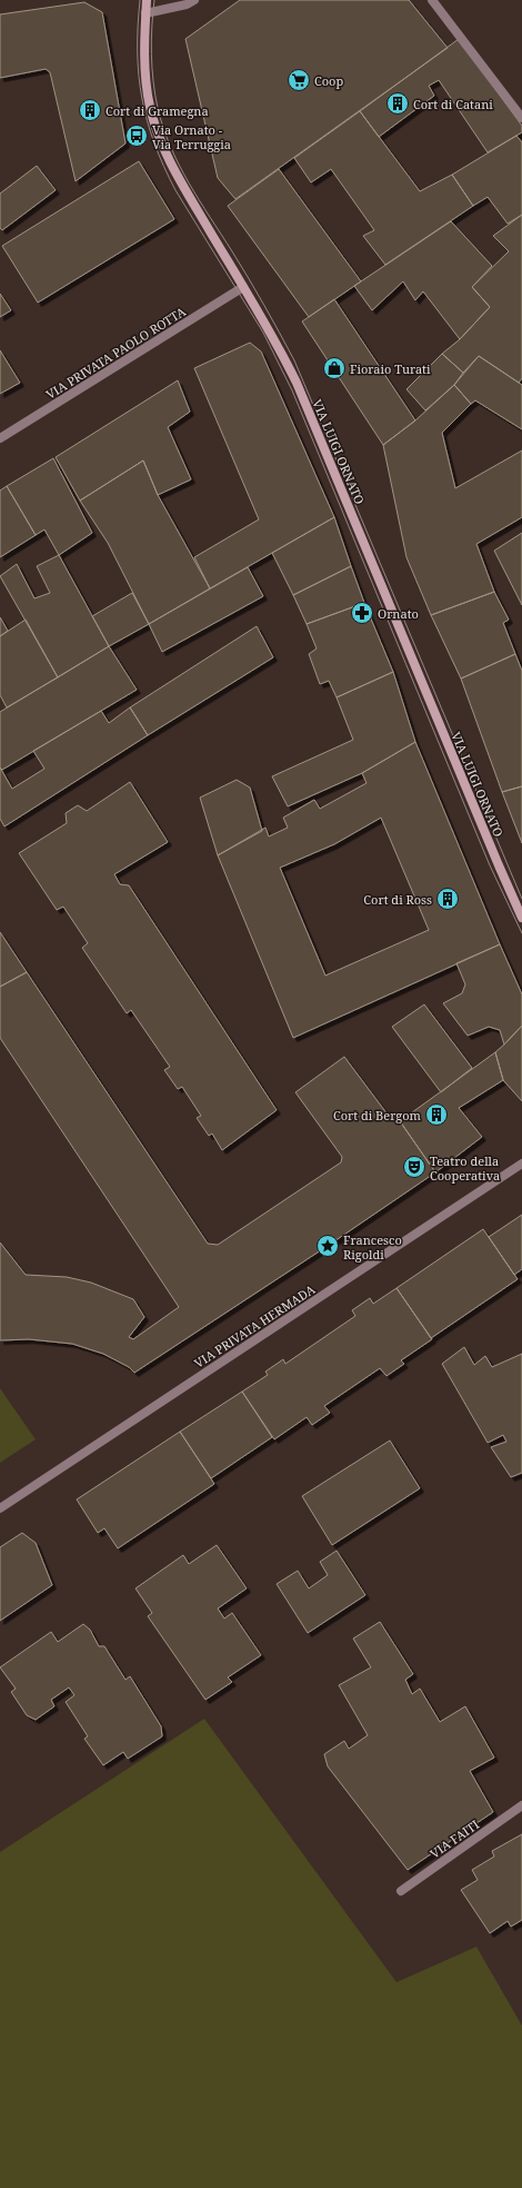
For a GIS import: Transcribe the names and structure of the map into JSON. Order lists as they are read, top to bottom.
{
  "streets": {
    "main road": ["VIA LUIGI ORNATO"],
    "street": ["VIA PRIVATA PAOLO ROTTA", "VIA PRIVATA HERMADA", "VIA FAITI"]
  },
  "crossings": [
    ["VIA PRIVATA PAOLO ROTTA", "VIA LUIGI ORNATO"]
  ],
  "places": {
    "supermarket": ["Coop"],
    "building": [
      "Cort di Catani",
      "Cort di Gramegna",
      "Cort di Ross",
      "Cort di Bergom"
    ],
    "bus stop": ["Via Ornato - Via Terruggia"],
    "shop": ["Fioraio Turati"],
    "pharmacy": ["Ornato"],
    "theatre": ["Teatro della Cooperativa"],
    "place": ["Francesco Rigoldi"]
  }
}
